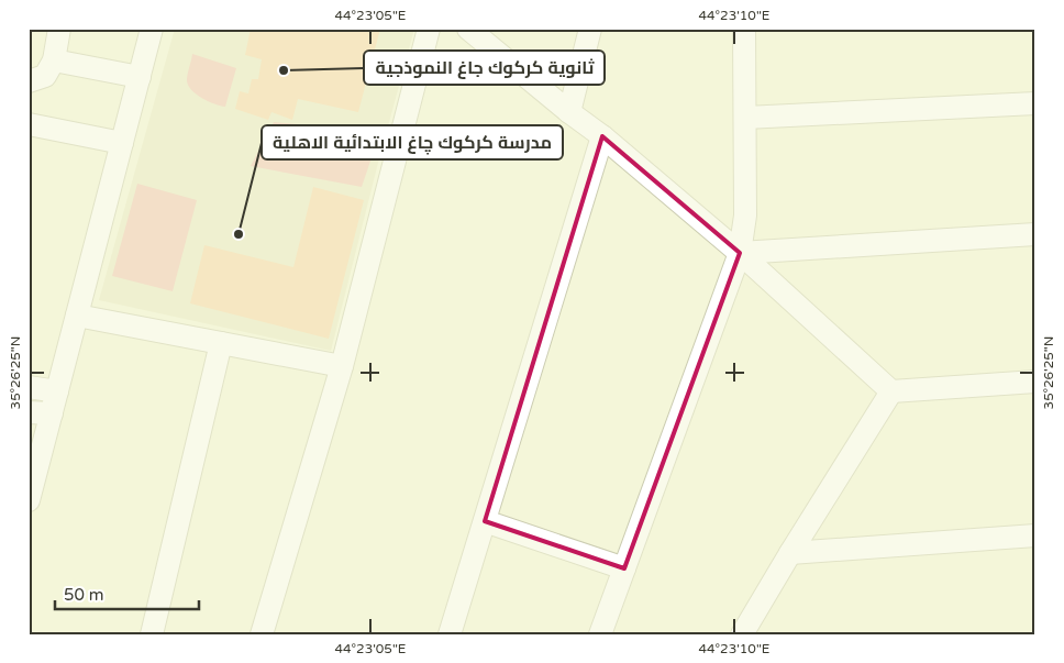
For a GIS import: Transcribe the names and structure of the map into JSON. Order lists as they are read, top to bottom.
{
  "places": ["ثانوية كركوك جاغ النموذجية", "مدرسة كركوك چاغ الابتدائية الاهلية"],
  "scale_bar": "50 m",
  "coordinates": ["44°23'05\"E", "44°23'10\"E", "35°26'25\"N"]
}
